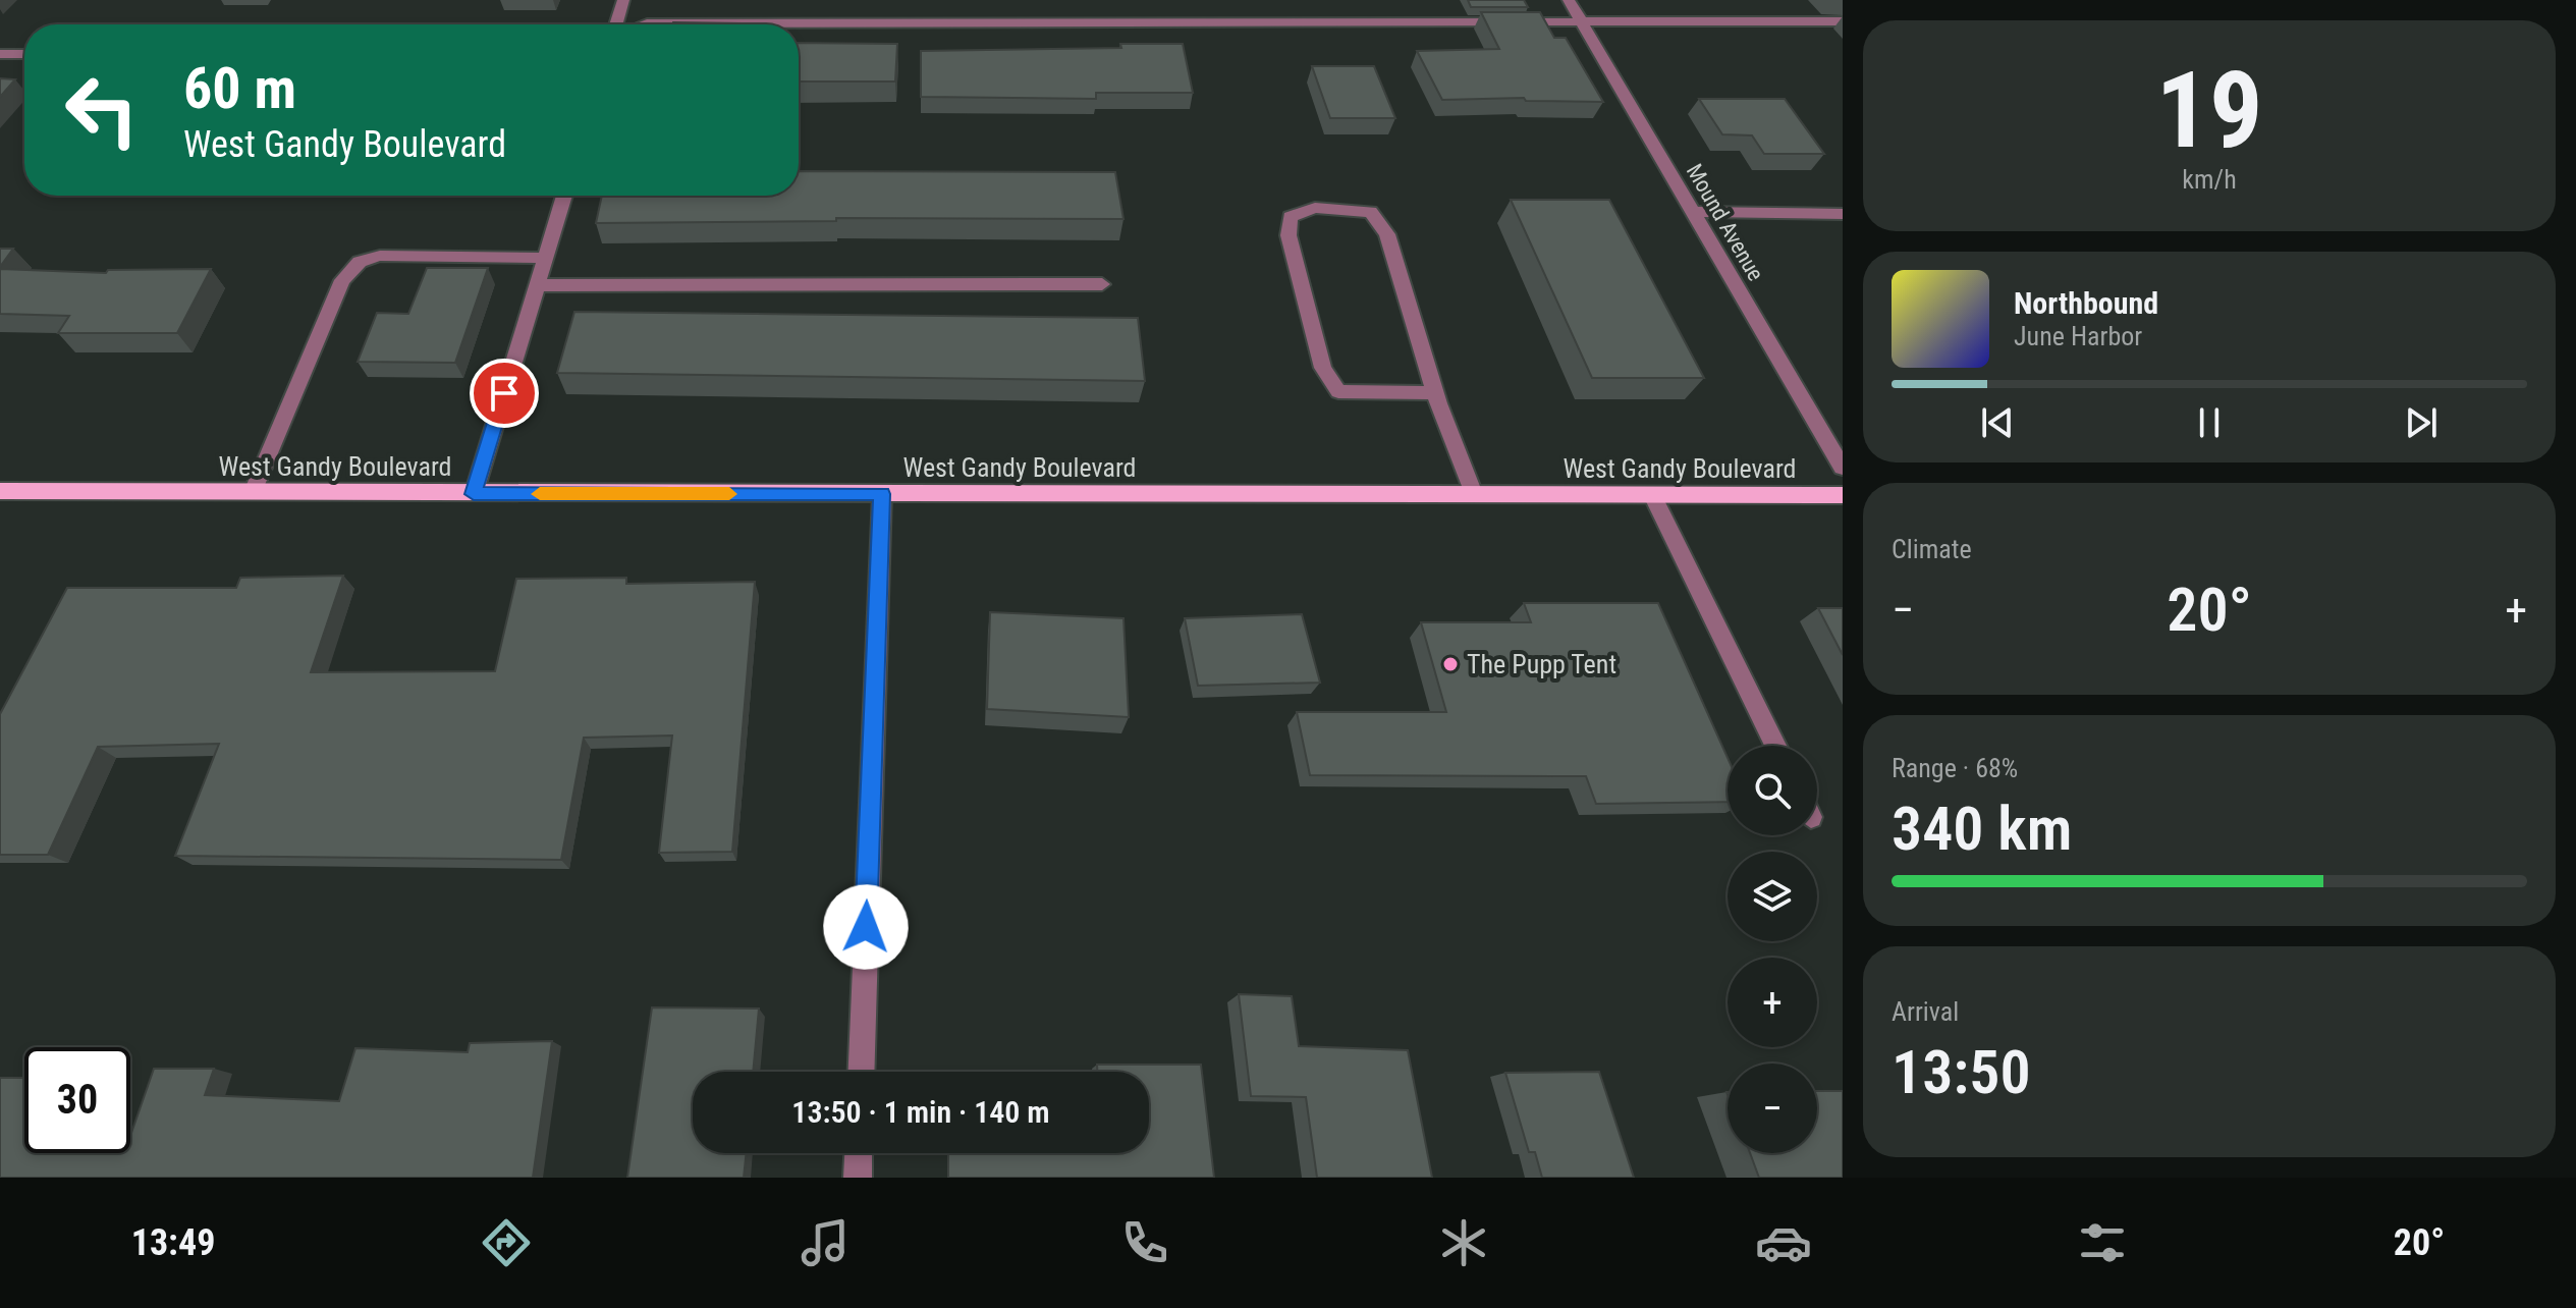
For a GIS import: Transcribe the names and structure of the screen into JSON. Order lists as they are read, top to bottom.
{
  "streets": {
    "main road": ["West Gandy Boulevard"],
    "street": ["Mound Avenue"]
  },
  "places": ["The Pupp Tent"],
  "page": {
    "tile": [
      ["19", "km/h"],
      "Climate",
      ["Range · 68%", "340 km"],
      ["Arrival", "13:50"]
    ],
    "turn": ["60 m", "West Gandy Boulevard"],
    "song": ["Northbound", "June Harbor"],
    "heat": ["−", "20°", "+"],
    "map_buttons": ["+", "−"],
    "limit": "30",
    "trip": "13:50 · 1 min · 140 m",
    "tabs": ["13:49", "20°"]
  }
}
